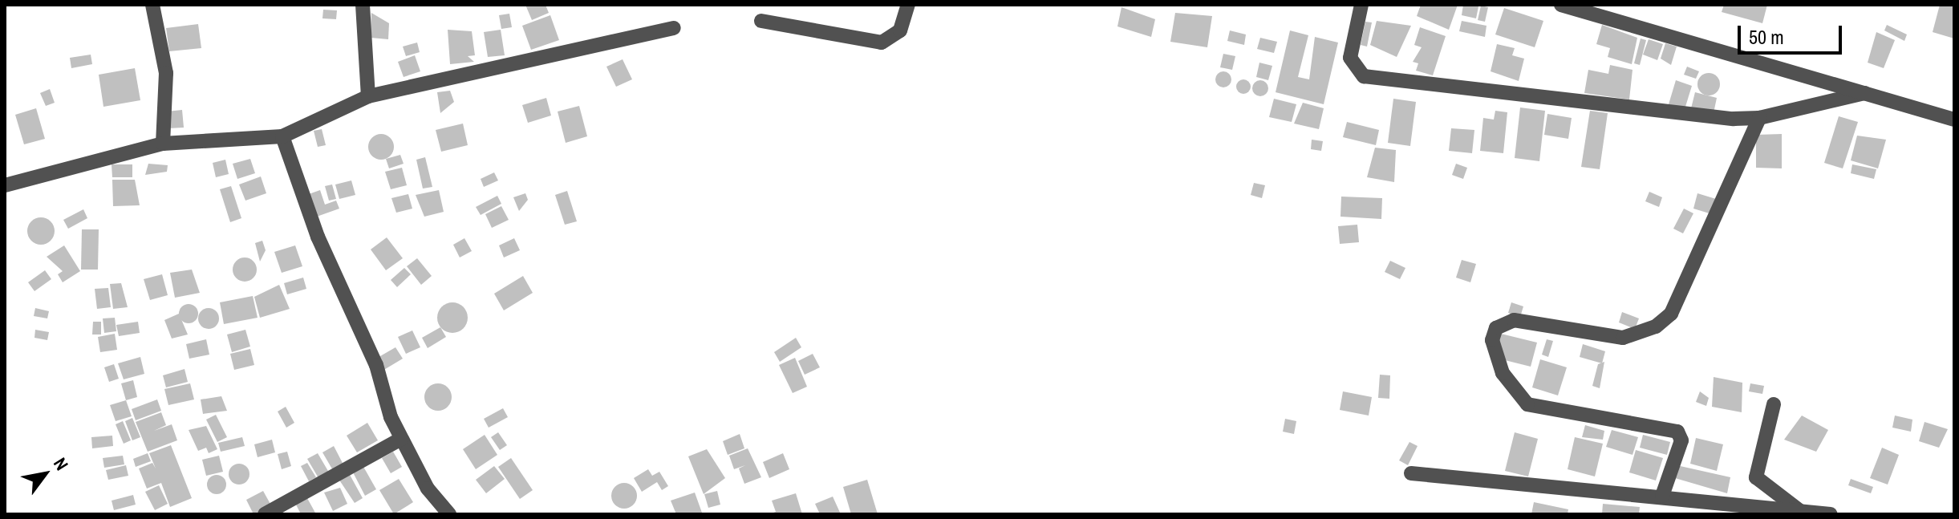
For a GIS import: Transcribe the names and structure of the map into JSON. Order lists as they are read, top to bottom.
{
  "scale_bar": "50 m",
  "north": "top right"
}
